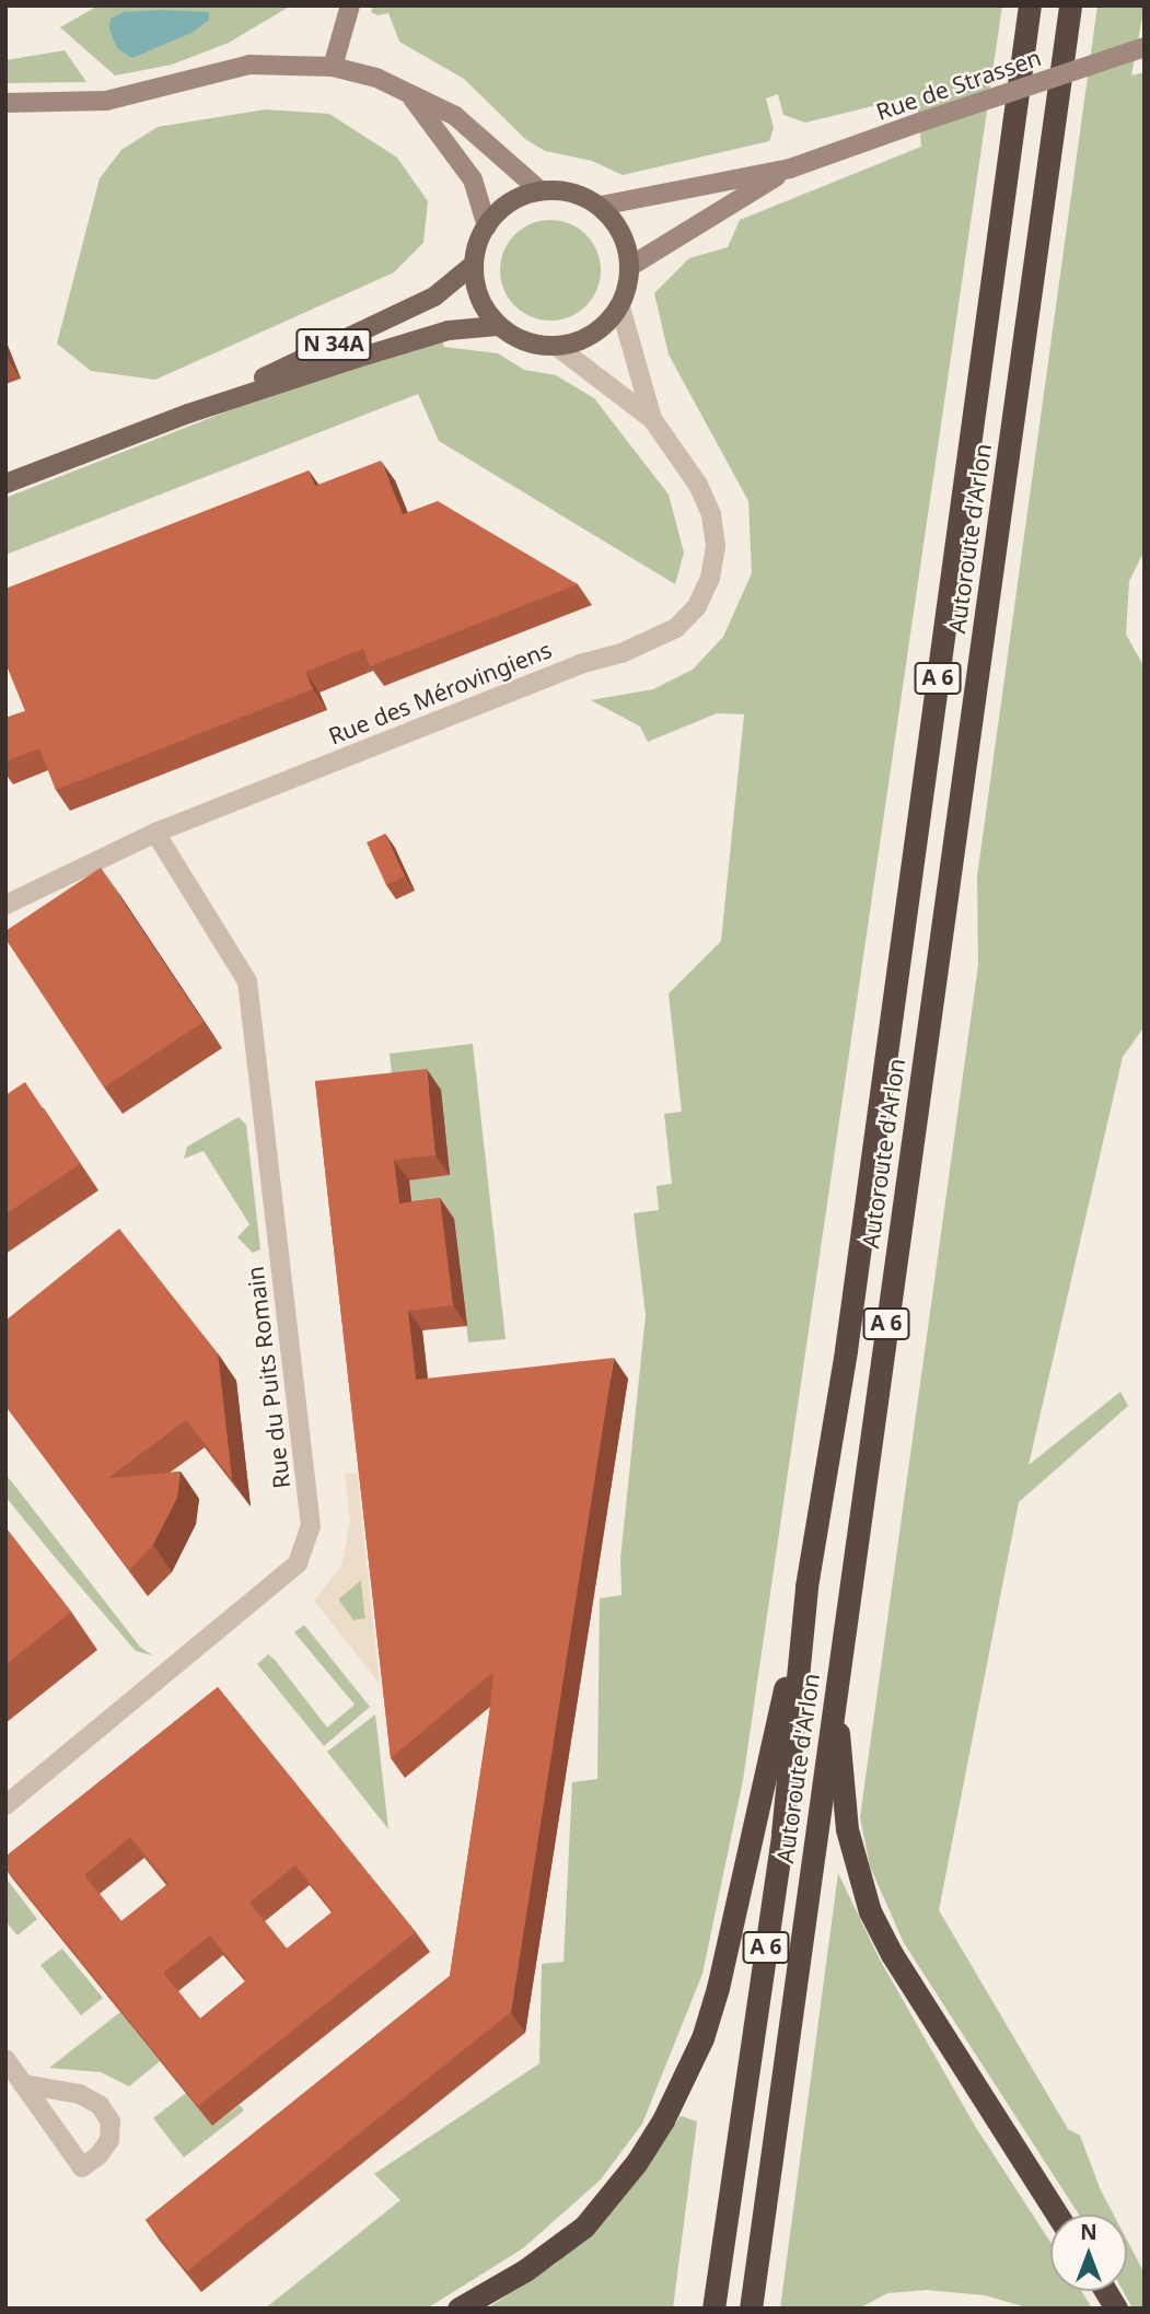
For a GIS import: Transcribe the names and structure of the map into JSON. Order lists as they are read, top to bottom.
{
  "streets": {
    "highway": ["Autoroute d'Arlon", "A 6"],
    "main road": ["Rue de Strassen", "N 34A"],
    "street": ["Rue des Mérovingiens", "Rue du Puits Romain"]
  },
  "crossings": [
    ["Rue de Strassen", "N 34A"],
    ["Rue de Strassen", "Rue des Mérovingiens"],
    ["N 34A", "Rue des Mérovingiens"],
    ["Autoroute d'Arlon", "A 6"],
    ["Rue des Mérovingiens", "Rue du Puits Romain"]
  ],
  "north": "top"
}
